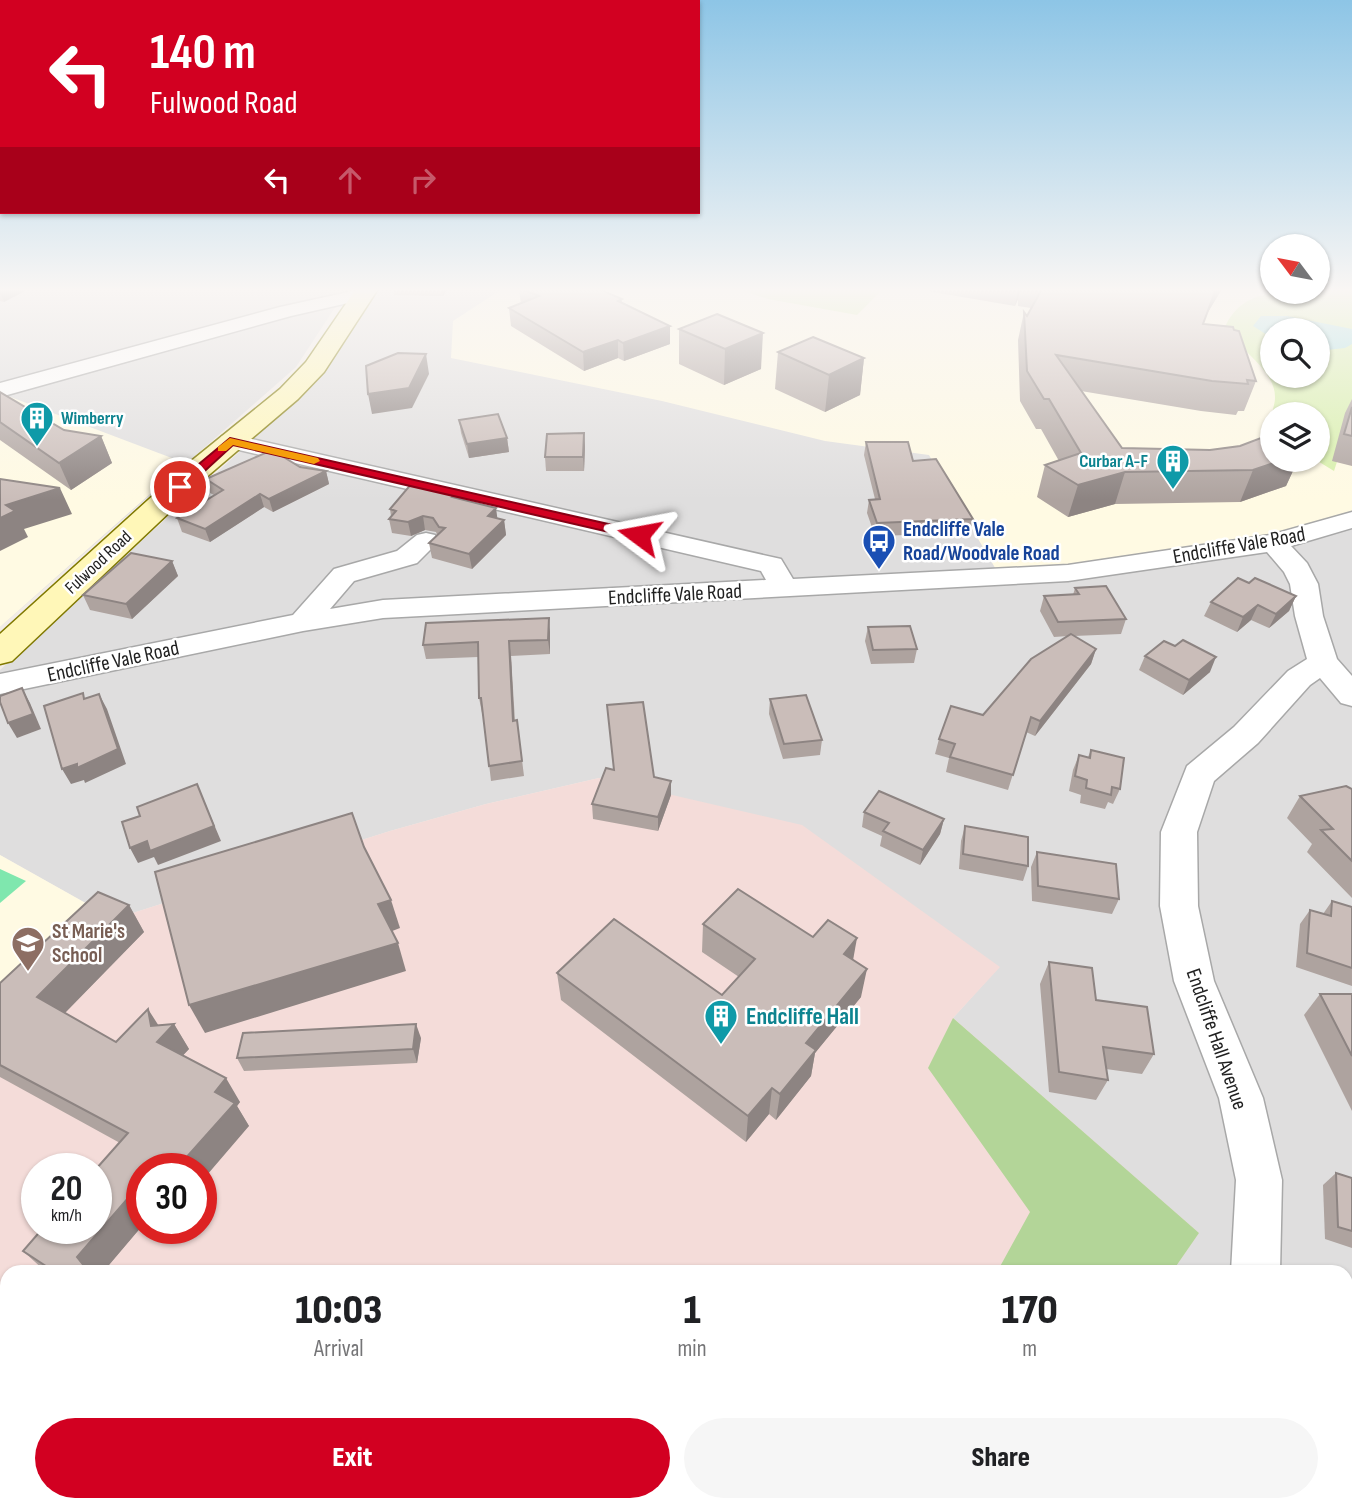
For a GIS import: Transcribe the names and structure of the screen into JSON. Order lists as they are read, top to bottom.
{
  "streets": {
    "street": ["Endcliffe Vale Road", "Fulwood Road", "Endcliffe Hall Avenue"]
  },
  "places": {
    "building": ["Wimberry", "Curbar A-F", "Endcliffe Hall"],
    "bus stop": ["Endcliffe Vale Road/Woodvale Road"],
    "school or university": ["St Marie's School"]
  },
  "north": "top left",
  "page": {
    "turn": ["140 m", "Fulwood Road"],
    "speed": "20 km/h",
    "limit": "30",
    "eta": [
      "10:03",
      "Arrival",
      "1",
      "min",
      "170",
      "m"
    ],
    "buttons": ["Exit", "Share"]
  }
}
